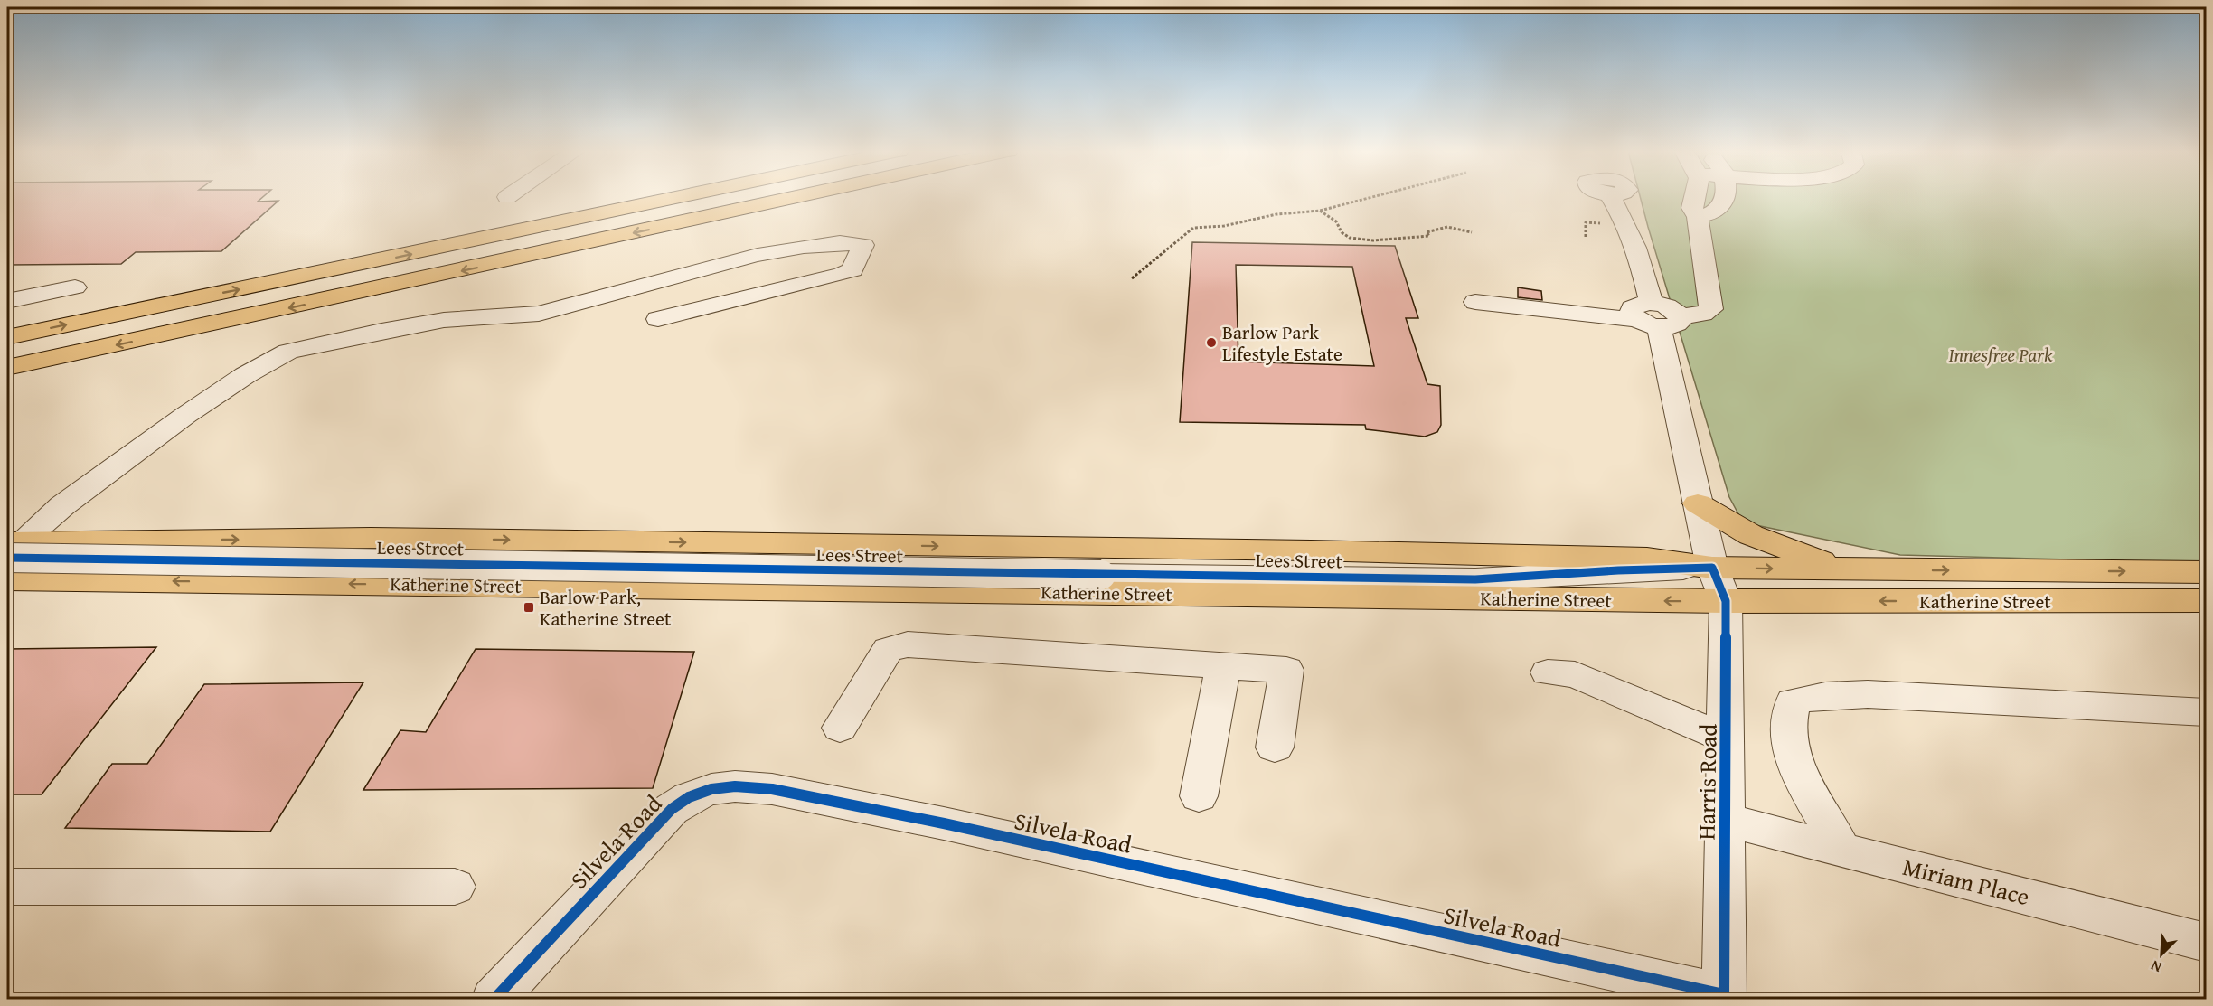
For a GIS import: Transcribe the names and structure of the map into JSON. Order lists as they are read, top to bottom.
{
  "streets": {
    "main road": ["Katherine Street"],
    "street": [
      "Lees Street",
      "Harris Road",
      "Silvela Road",
      "Miriam Place"
    ]
  },
  "crossings": [
    ["Lees Street", "Katherine Street"],
    ["Lees Street", "Harris Road"],
    ["Katherine Street", "Harris Road"],
    ["Harris Road", "Silvela Road"],
    ["Harris Road", "Miriam Place"]
  ],
  "parks": ["Innesfree Park"],
  "places": {
    "other": ["Barlow Park Lifestyle Estate"],
    "transit": ["Barlow Park, Katherine Street"]
  },
  "north": "bottom left"
}
